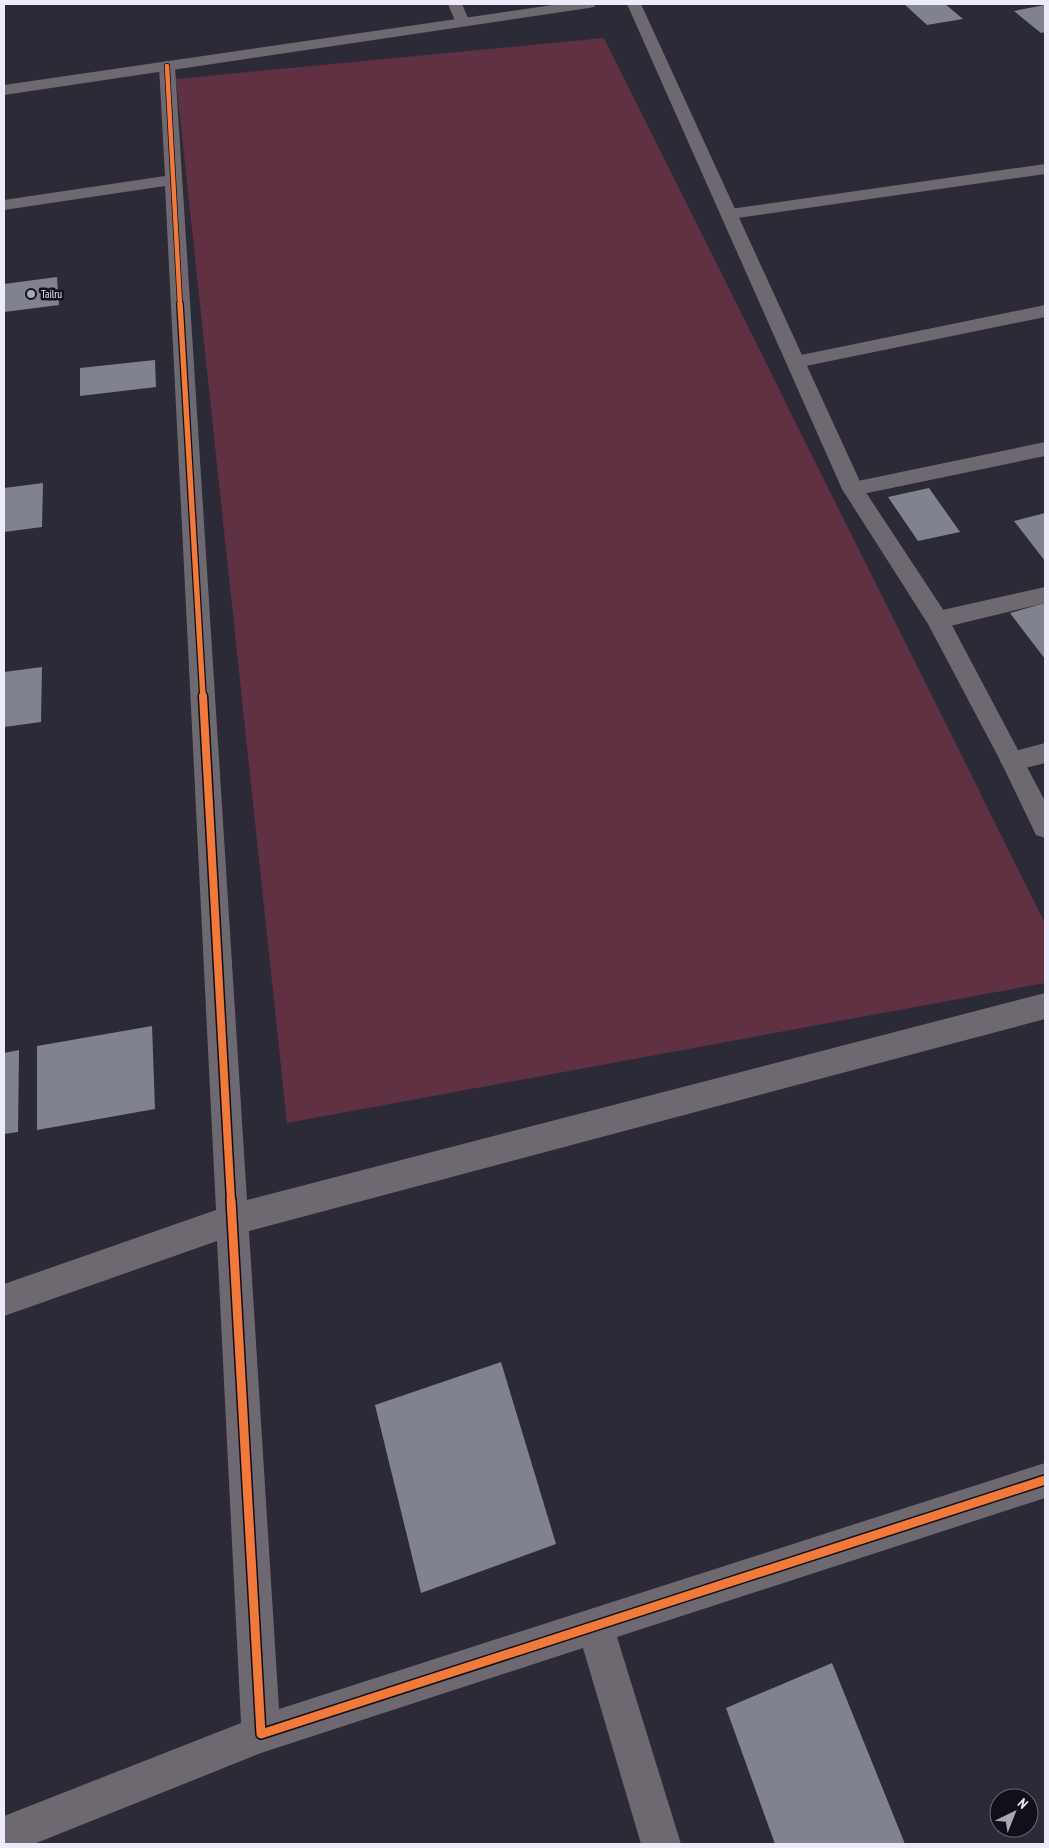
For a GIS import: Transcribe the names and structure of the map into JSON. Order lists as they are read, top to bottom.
{
  "places": ["Tailru"],
  "north": "top right"
}
